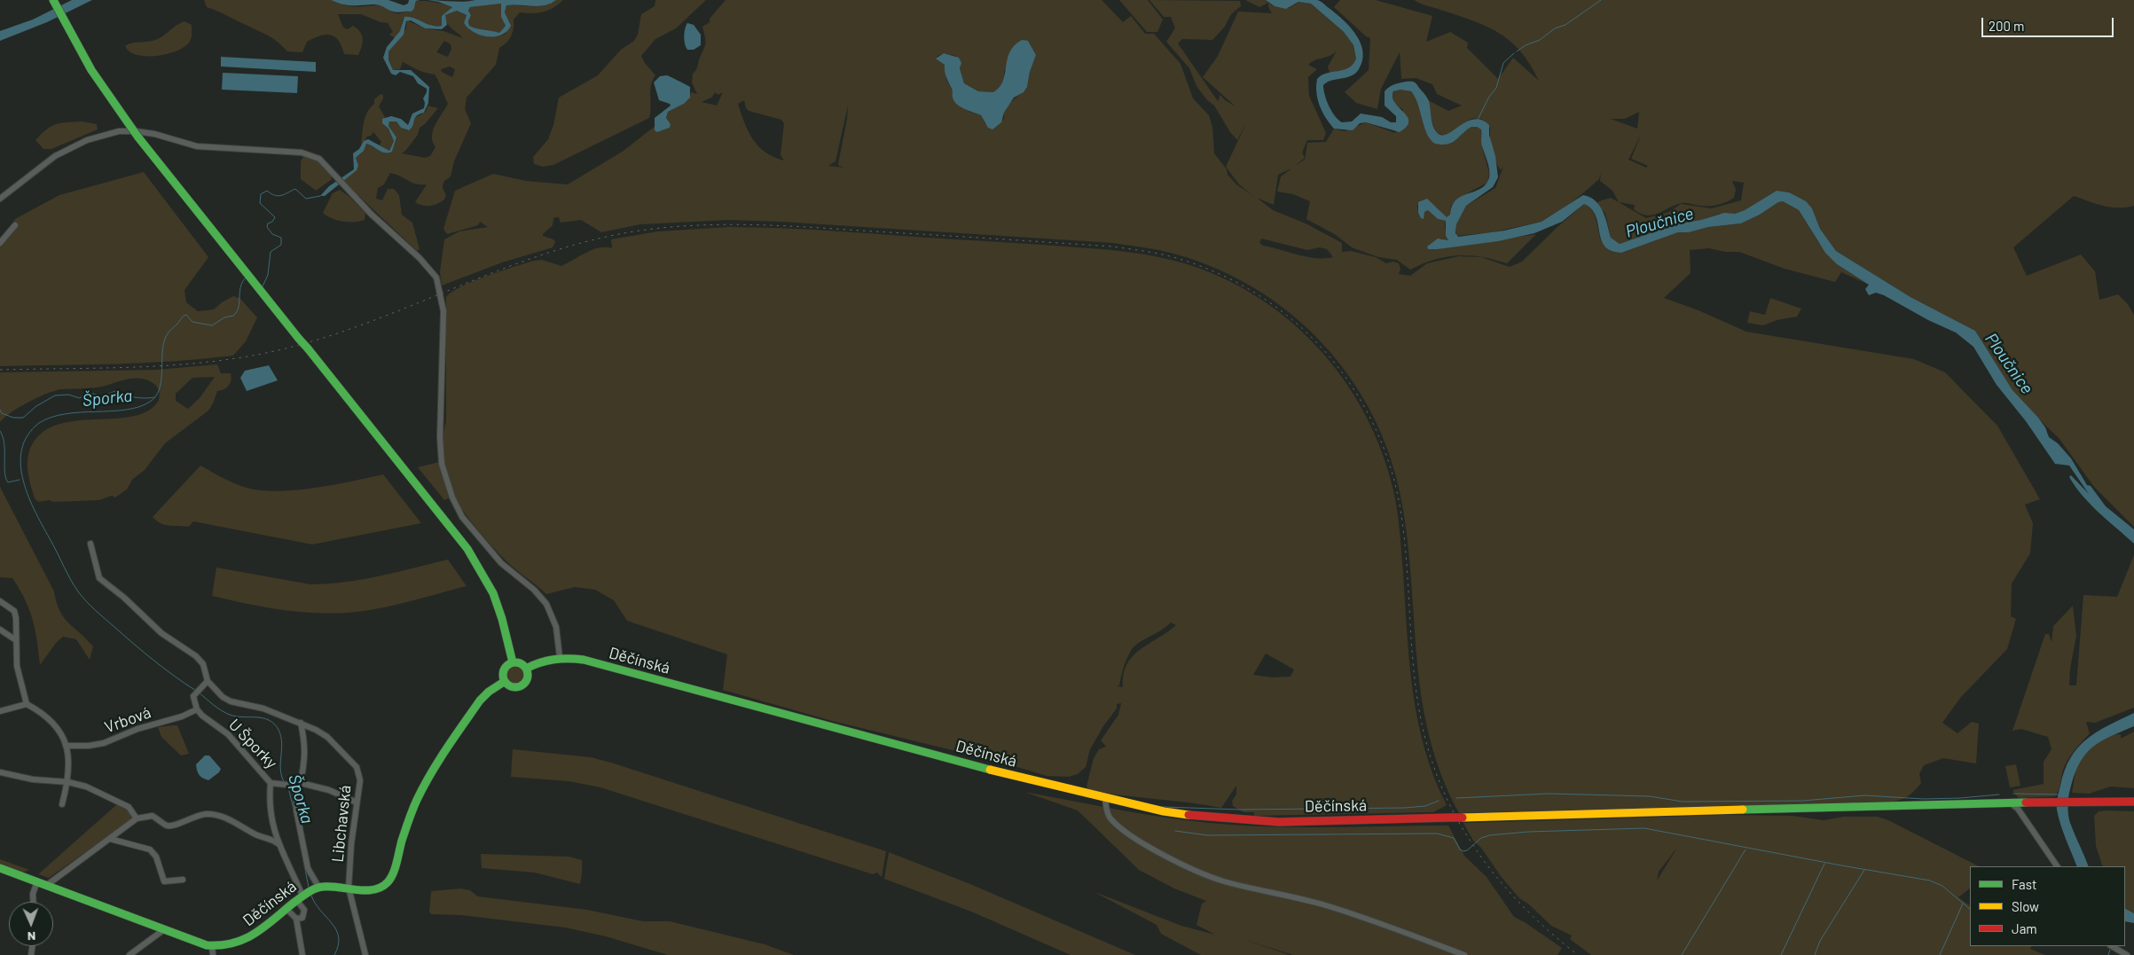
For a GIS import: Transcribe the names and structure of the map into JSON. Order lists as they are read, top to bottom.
{
  "streets": {
    "main road": ["Děčínská"],
    "street": ["Vrbová", "U Šporky", "Libchavská"]
  },
  "crossings": [
    ["Děčínská", "U Šporky"],
    ["Děčínská", "Libchavská"],
    ["Vrbová", "U Šporky"]
  ],
  "water": ["Ploučnice", "Šporka"],
  "legend": ["Fast", "Slow", "Jam"],
  "scale_bar": "200 m",
  "north": "bottom"
}
